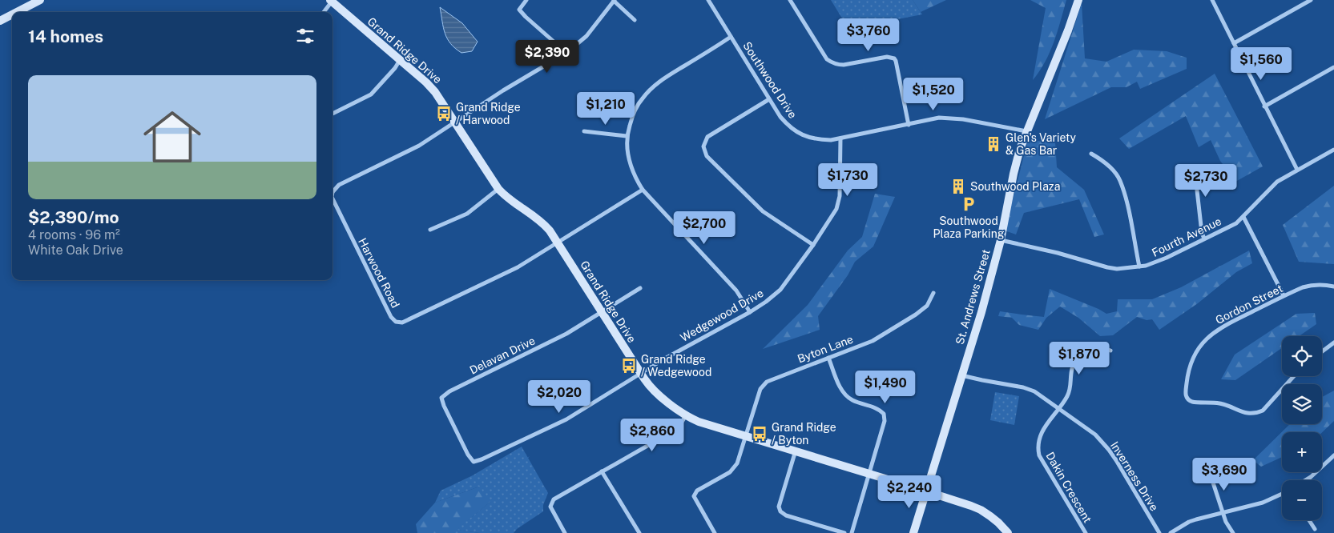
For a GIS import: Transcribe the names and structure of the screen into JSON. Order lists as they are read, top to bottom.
{
  "streets": {
    "street": [
      "Grand Ridge Drive",
      "Southwood Drive",
      "Fourth Avenue",
      "Harwood Road",
      "St. Andrews Street",
      "Gordon Street",
      "Wedgewood Drive",
      "Byton Lane",
      "Delavan Drive",
      "Inverness Drive",
      "Dakin Crescent"
    ]
  },
  "crossings": [
    ["Grand Ridge Drive", "Harwood Road"],
    ["Grand Ridge Drive", "St. Andrews Street"],
    ["Grand Ridge Drive", "Wedgewood Drive"],
    ["Grand Ridge Drive", "Byton Lane"],
    ["Grand Ridge Drive", "Delavan Drive"],
    ["Southwood Drive", "St. Andrews Street"],
    ["Southwood Drive", "Wedgewood Drive"],
    ["Fourth Avenue", "St. Andrews Street"],
    ["St. Andrews Street", "Inverness Drive"],
    ["Wedgewood Drive", "Delavan Drive"],
    ["Inverness Drive", "Dakin Crescent"]
  ],
  "places": {
    "bus stop": ["Grand Ridge / Harwood", "Grand Ridge / Wedgewood", "Grand Ridge / Byton"],
    "building": ["Glen's Variety & Gas Bar", "Southwood Plaza"],
    "parking": ["Southwood Plaza Parking"]
  },
  "page": {
    "heading": "14 homes",
    "price": [
      "$3,760",
      "$2,390",
      "$1,560",
      "$1,520",
      "$1,210",
      "$1,730",
      "$2,730",
      "$2,700",
      "$1,870",
      "$1,490",
      "$2,020",
      "$2,860",
      "$3,690",
      "$2,240"
    ],
    "list": [
      {
        "name": "$2,390/mo",
        "note": "4 rooms · 96 m² · White Oak Drive"
      }
    ],
    "map_buttons": ["+", "−"]
  }
}
